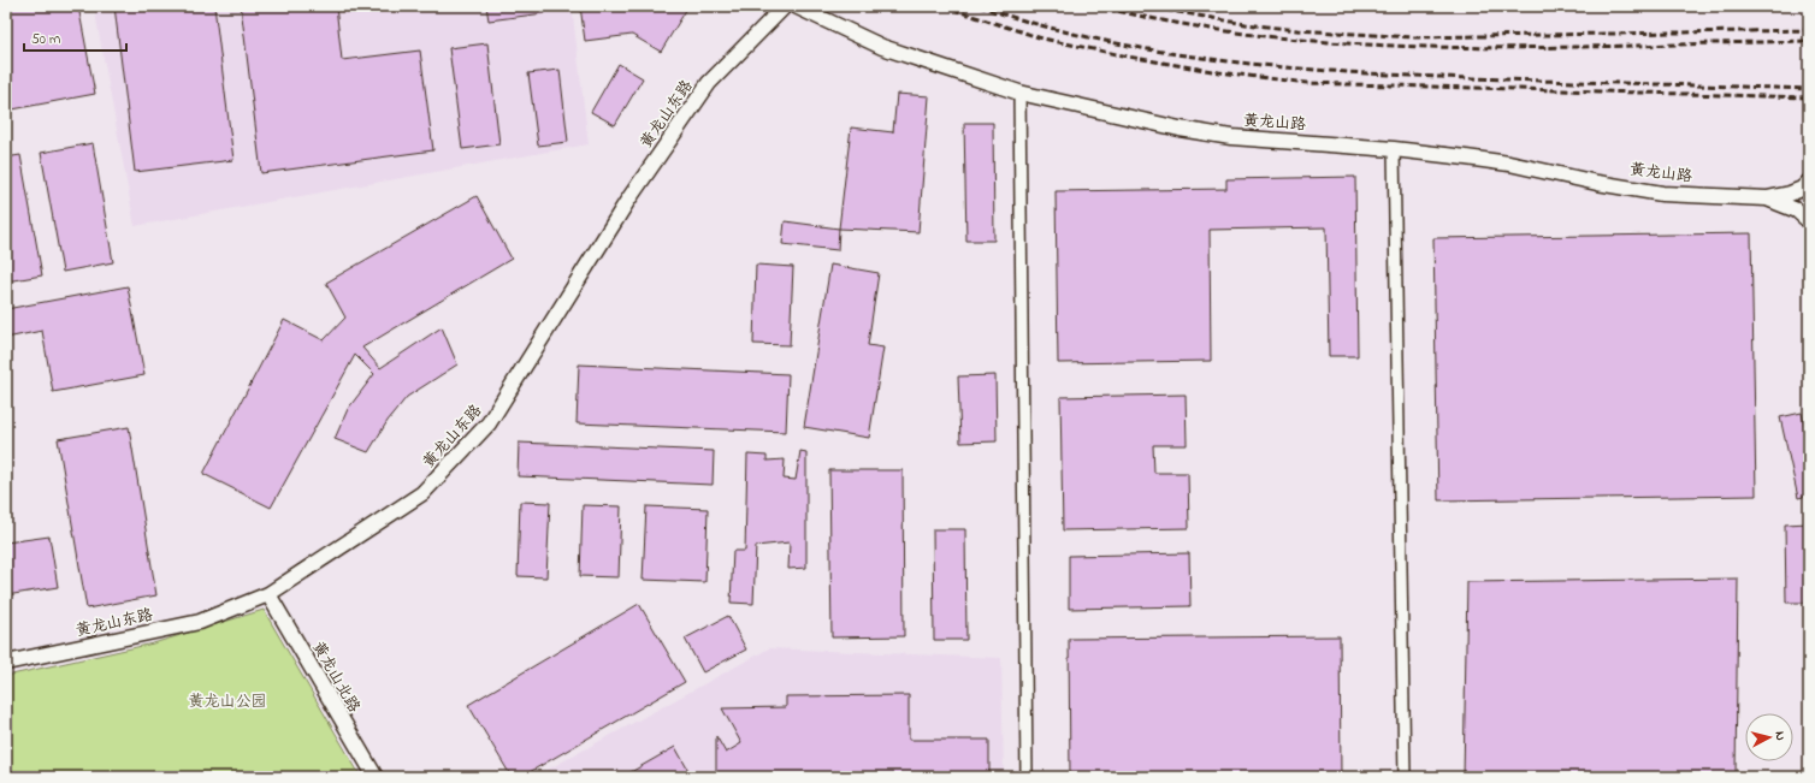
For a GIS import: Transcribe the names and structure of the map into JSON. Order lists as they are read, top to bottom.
{
  "streets": {
    "street": ["黄龙山东路", "黄龙山路", "黄龙山北路"]
  },
  "crossings": [
    ["黄龙山东路", "黄龙山北路"]
  ],
  "parks": ["黄龙山公园"],
  "scale_bar": "50 m",
  "north": "right"
}
